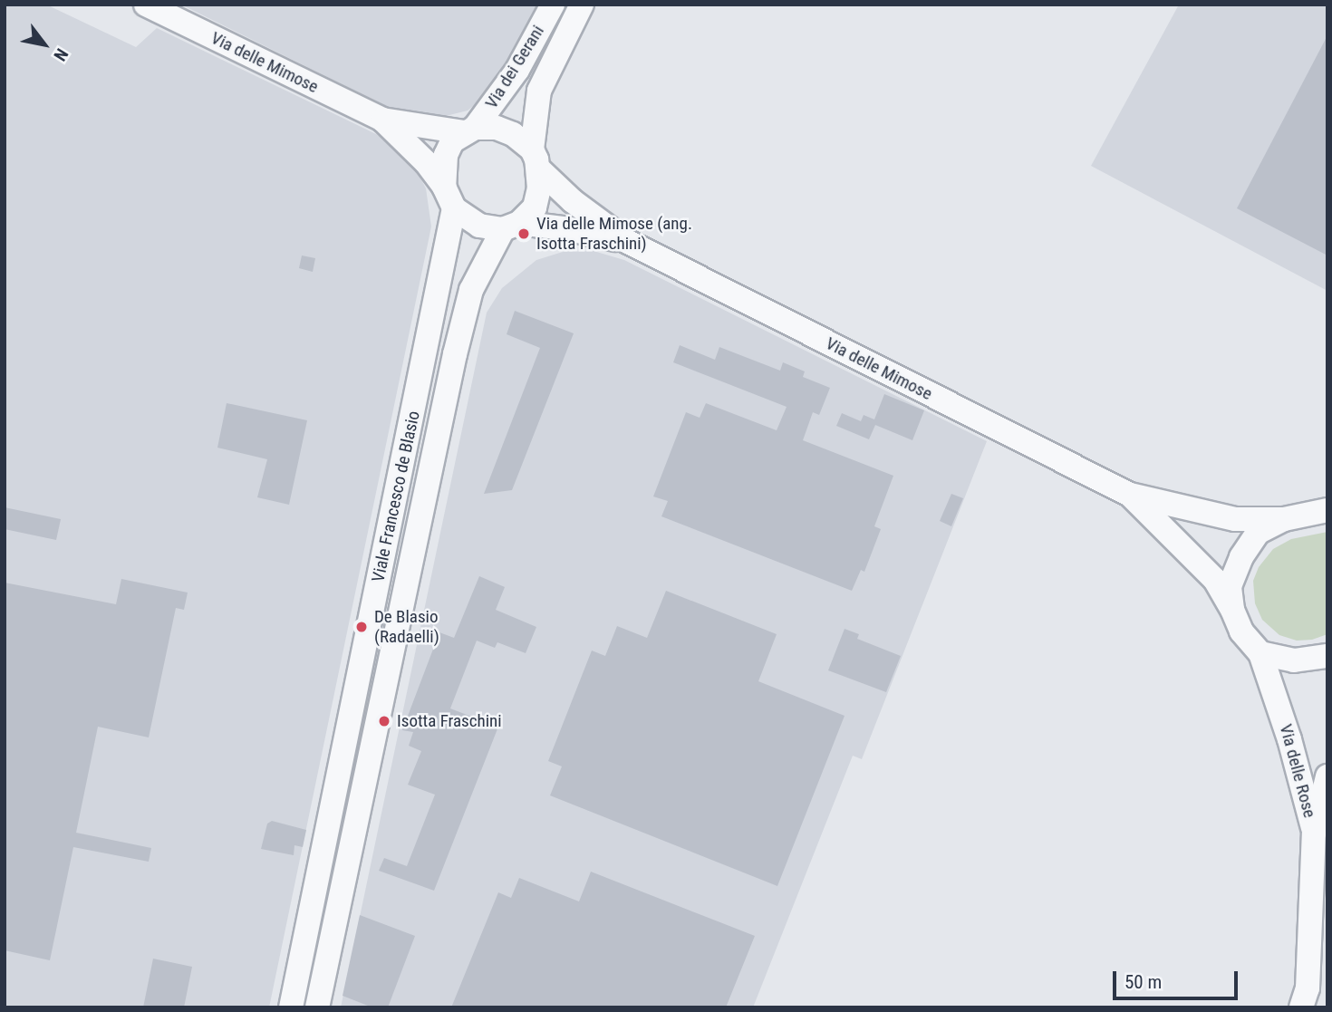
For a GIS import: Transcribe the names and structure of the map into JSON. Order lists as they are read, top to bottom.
{
  "streets": {
    "street": [
      "Via delle Mimose",
      "Via dei Gerani",
      "Viale Francesco de Blasio",
      "Via delle Rose"
    ]
  },
  "crossings": [
    ["Via delle Mimose", "Via dei Gerani"],
    ["Via delle Mimose", "Viale Francesco de Blasio"],
    ["Via delle Mimose", "Via delle Rose"],
    ["Via dei Gerani", "Viale Francesco de Blasio"]
  ],
  "places": ["Via delle Mimose (ang. Isotta Fraschini)", "De Blasio (Radaelli)", "Isotta Fraschini"],
  "scale_bar": "50 m",
  "north": "bottom right"
}
